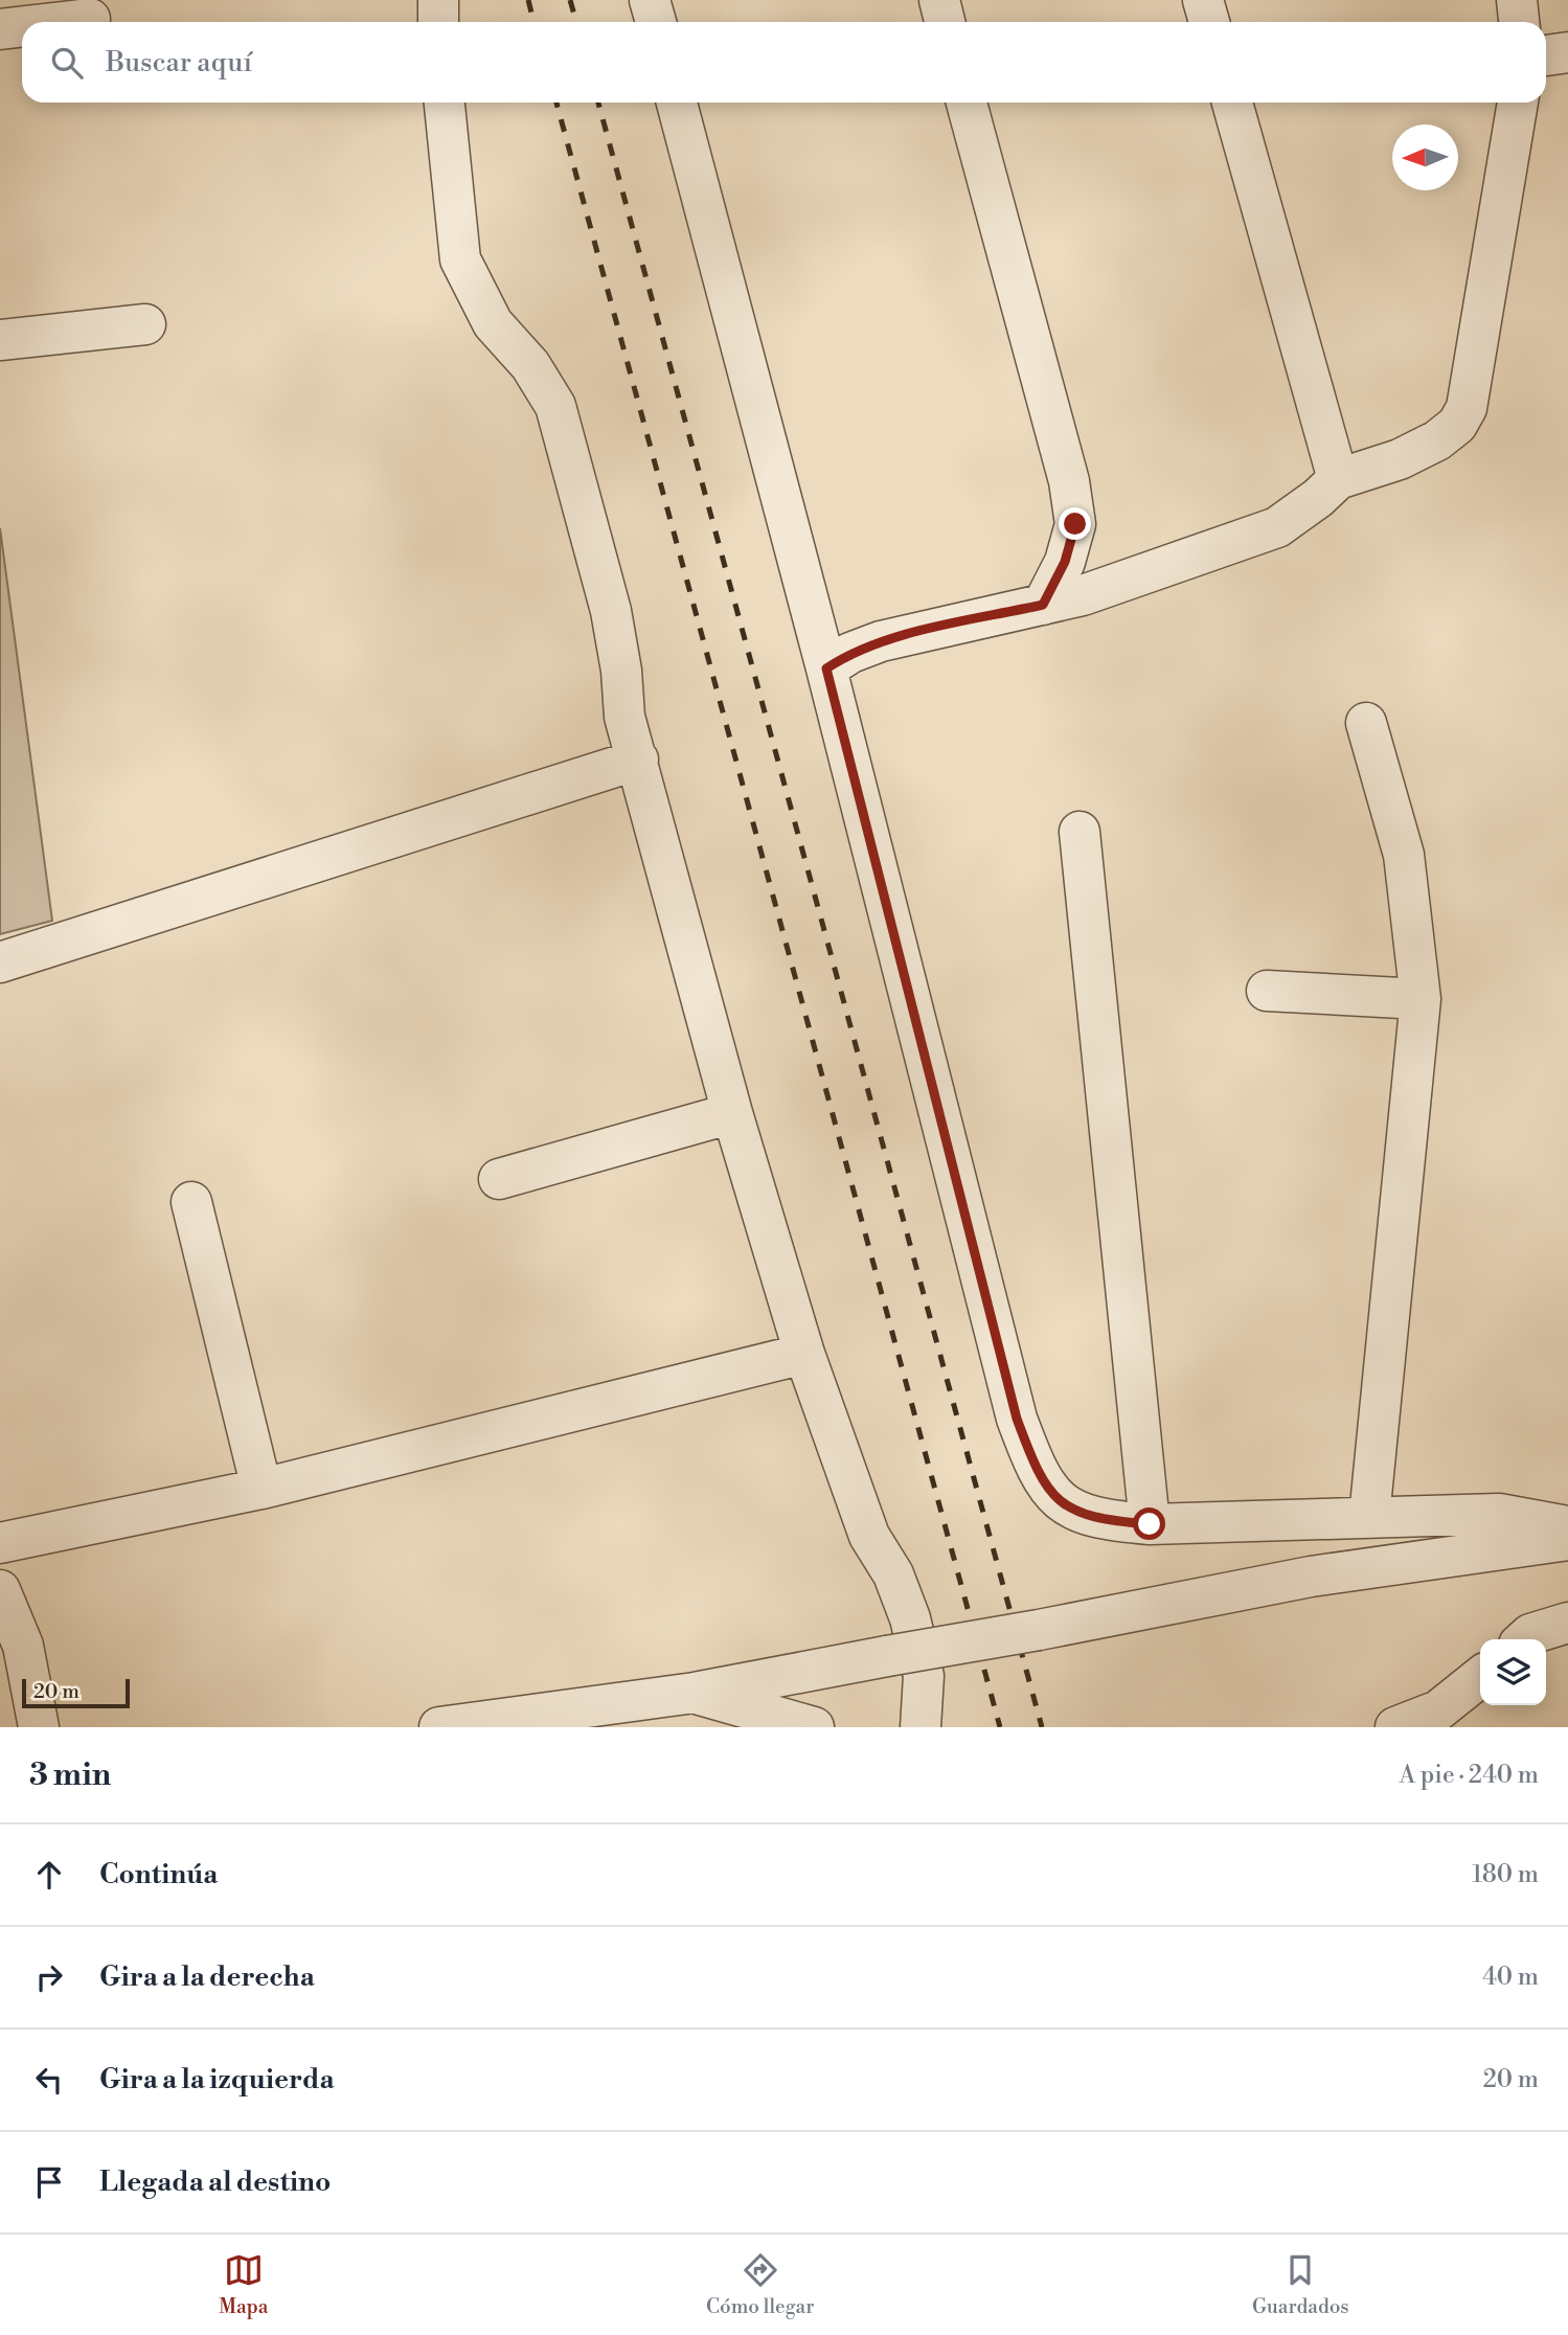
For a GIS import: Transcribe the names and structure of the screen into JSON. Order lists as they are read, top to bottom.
{
  "scale_bar": "20 m",
  "north": "left",
  "page": {
    "search": "Buscar aquí",
    "scale": "20 m",
    "heading": ["3 min", "A pie · 240 m"],
    "list": [
      ["Continúa", "180 m"],
      ["Gira a la derecha", "40 m"],
      ["Gira a la izquierda", "20 m"],
      "Llegada al destino"
    ],
    "nav": ["Mapa", "Cómo llegar", "Guardados"]
  }
}
